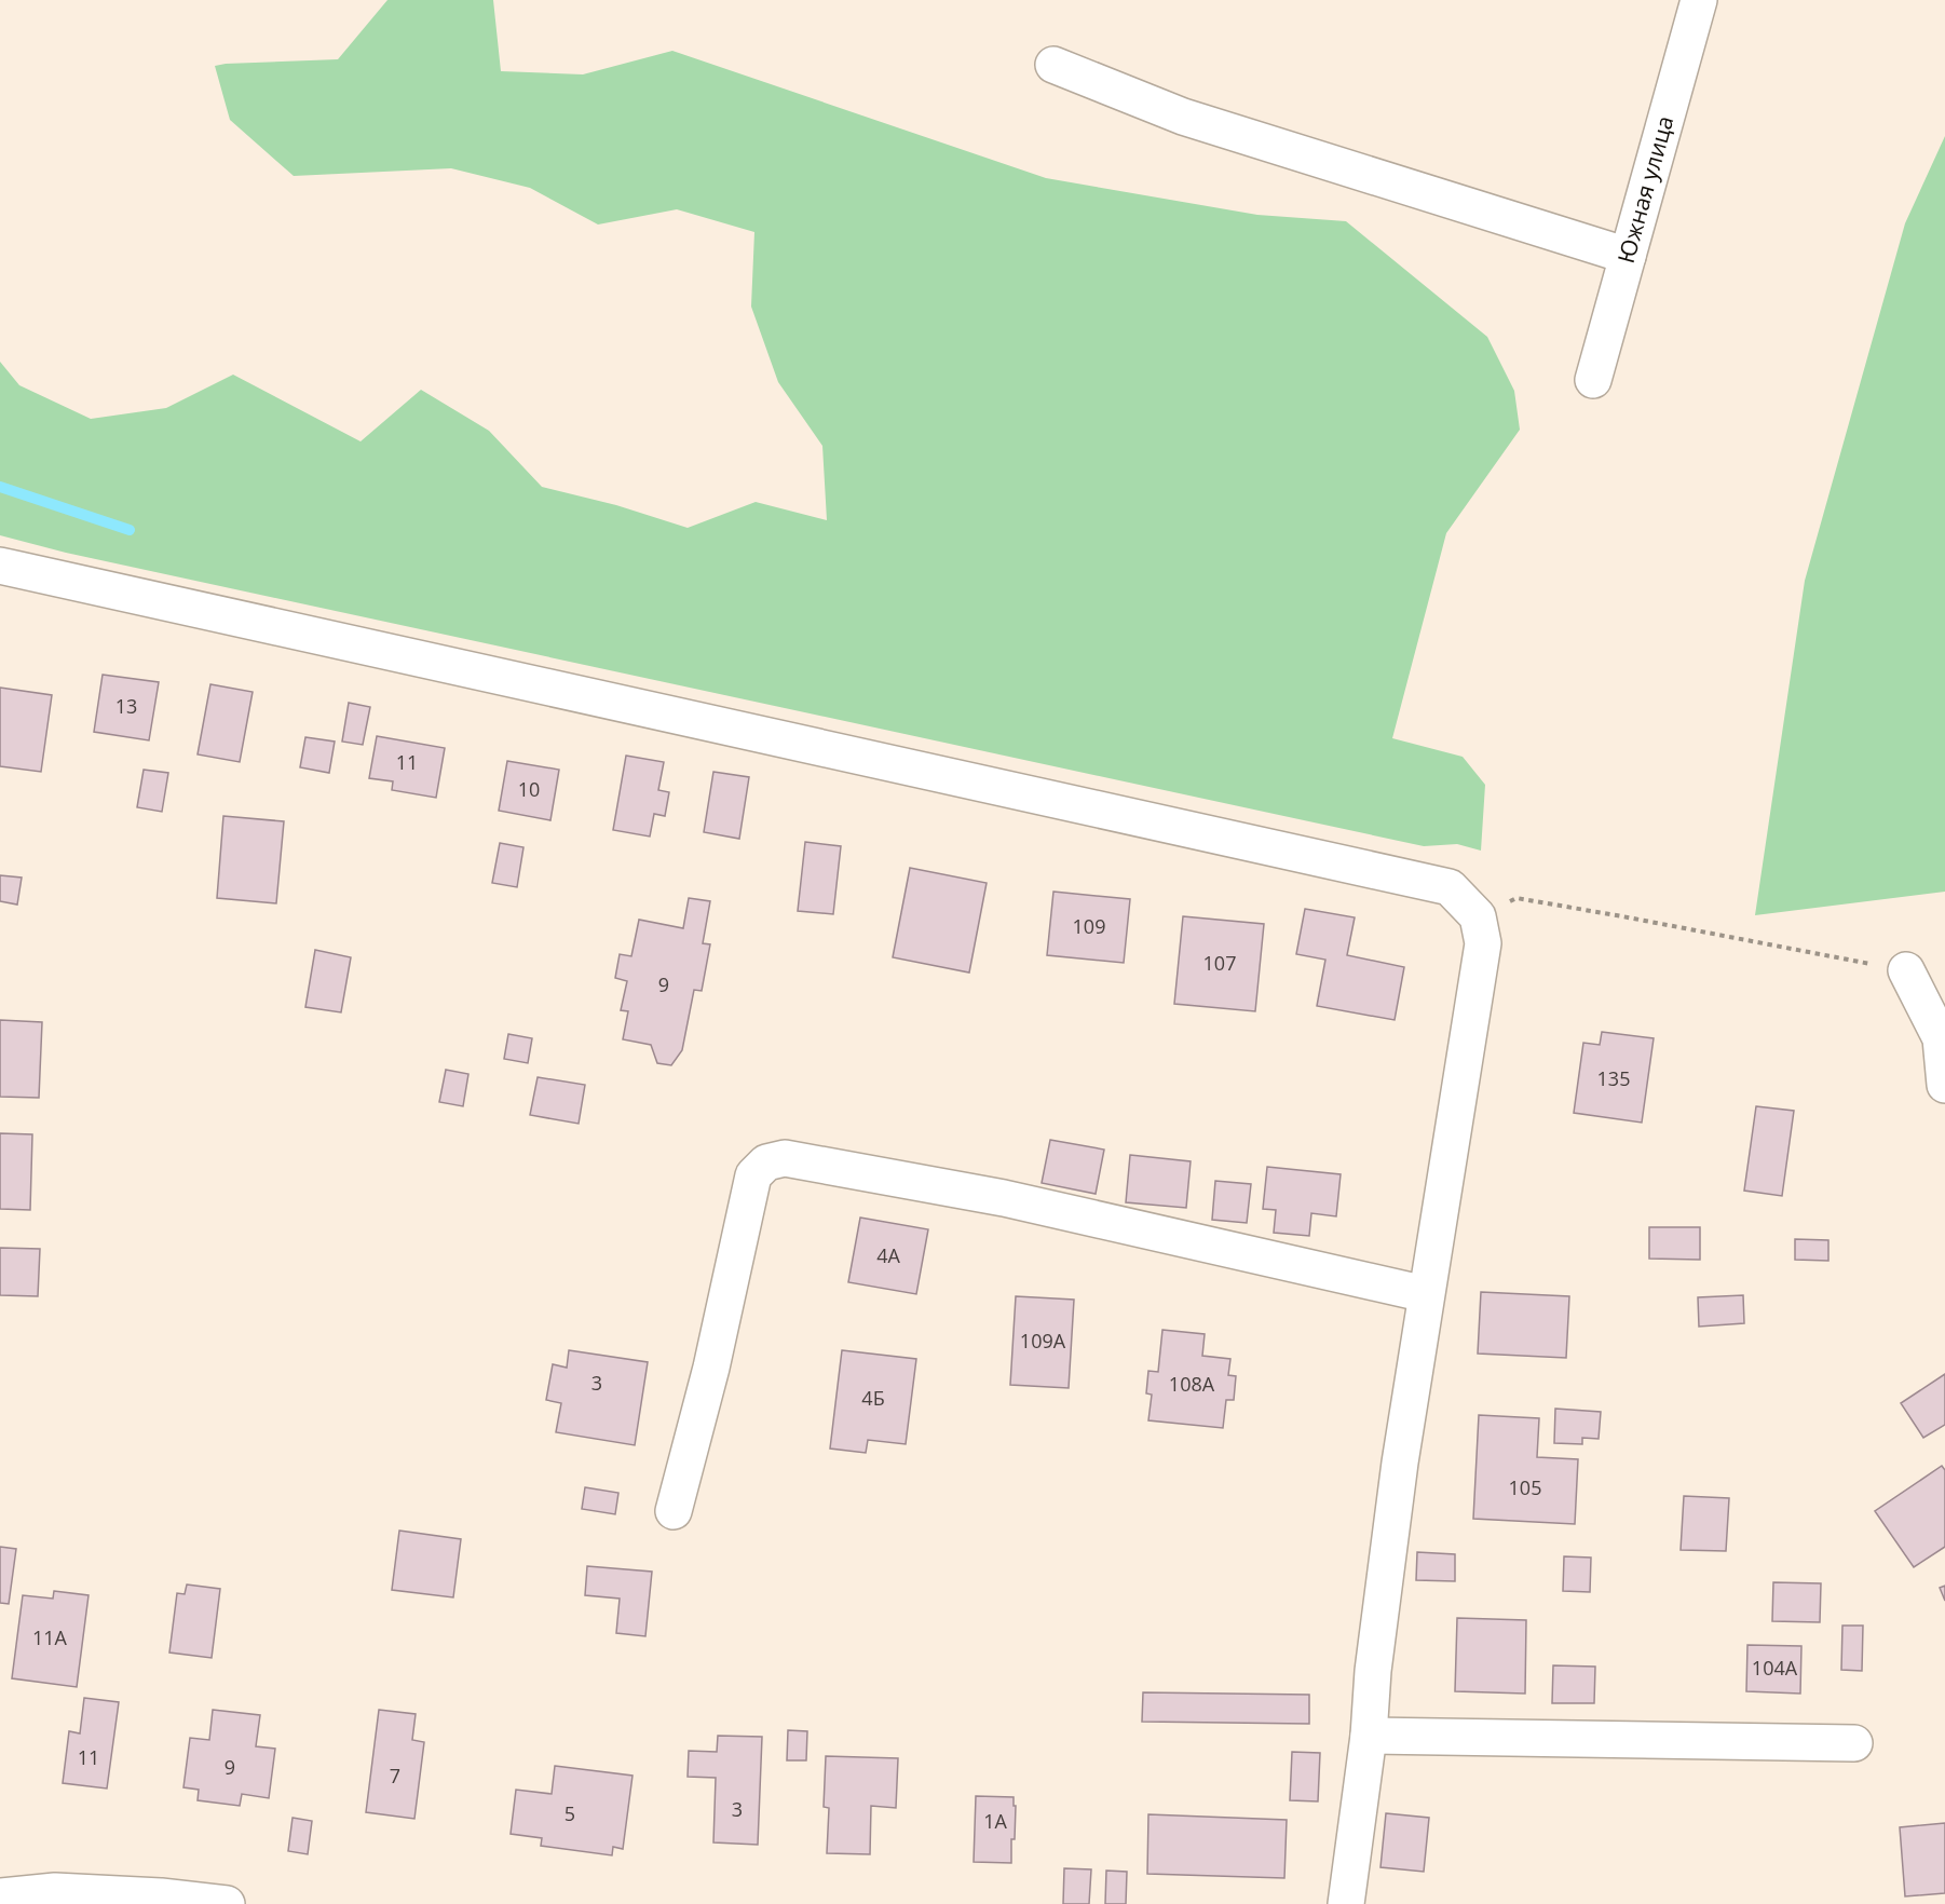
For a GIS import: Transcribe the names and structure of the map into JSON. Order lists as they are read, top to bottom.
{
  "streets": {
    "street": ["Южная улица"]
  },
  "house_numbers": [
    "13",
    "11",
    "10",
    "109",
    "107",
    "9",
    "135",
    "4А",
    "109А",
    "3",
    "108А",
    "4Б",
    "105",
    "11А",
    "104А",
    "11",
    "9",
    "7",
    "3",
    "5",
    "1А"
  ]
}
